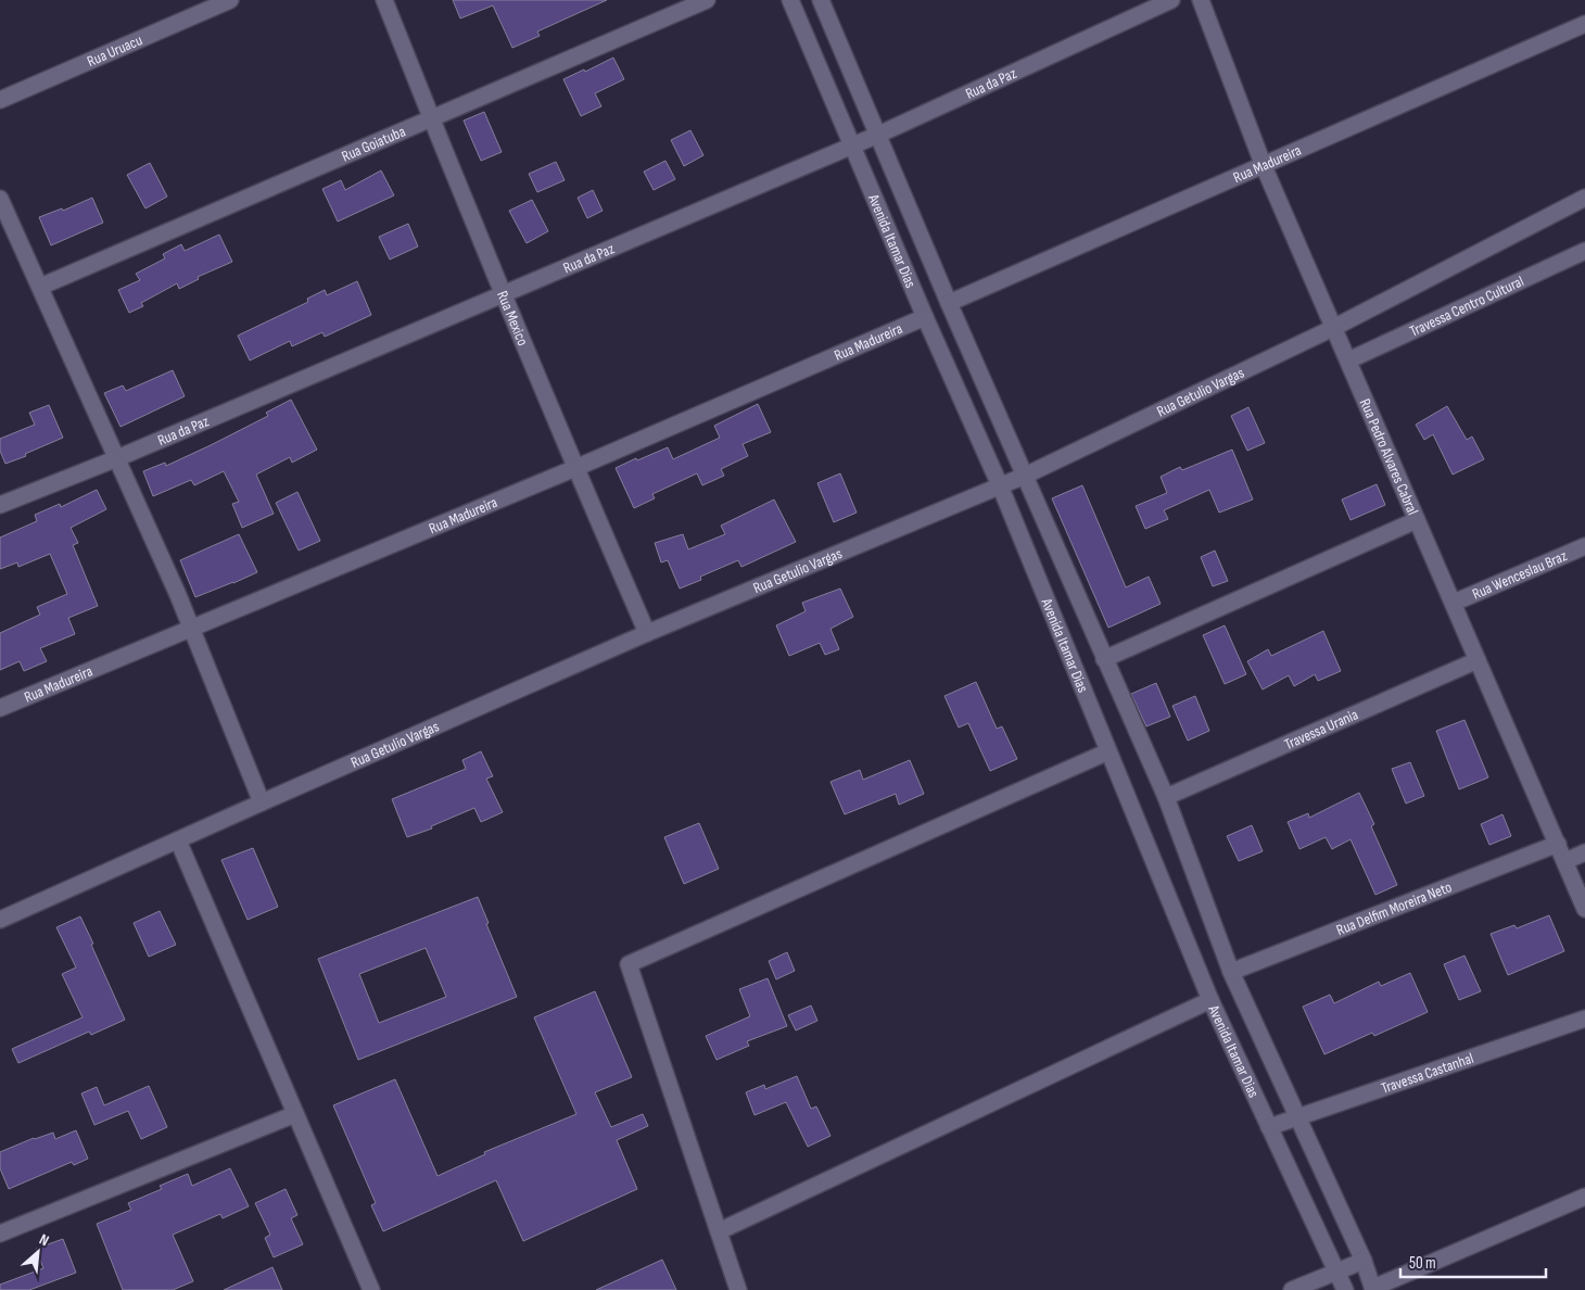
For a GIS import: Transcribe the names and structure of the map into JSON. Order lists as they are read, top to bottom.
{
  "streets": {
    "street": [
      "Rua Uruacu",
      "Rua da Paz",
      "Rua Goiatuba",
      "Rua Madureira",
      "Avenida Itamar Dias",
      "Travessa Centro Cultural",
      "Rua Mexico",
      "Rua Getulio Vargas",
      "Rua Pedro Alvares Cabral",
      "Rua Wenceslau Braz",
      "Travessa Urania",
      "Rua Delfim Moreira Neto",
      "Travessa Castanhal"
    ]
  },
  "crossings": [
    ["Rua da Paz", "Avenida Itamar Dias"],
    ["Rua da Paz", "Rua Mexico"],
    ["Rua Goiatuba", "Rua Mexico"],
    ["Rua Madureira", "Avenida Itamar Dias"],
    ["Rua Madureira", "Rua Mexico"],
    ["Rua Madureira", "Rua Pedro Alvares Cabral"],
    ["Avenida Itamar Dias", "Rua Getulio Vargas"],
    ["Avenida Itamar Dias", "Travessa Urania"],
    ["Avenida Itamar Dias", "Rua Delfim Moreira Neto"],
    ["Avenida Itamar Dias", "Travessa Castanhal"],
    ["Travessa Centro Cultural", "Rua Pedro Alvares Cabral"],
    ["Rua Mexico", "Rua Getulio Vargas"],
    ["Rua Getulio Vargas", "Rua Pedro Alvares Cabral"],
    ["Rua Pedro Alvares Cabral", "Rua Wenceslau Braz"],
    ["Rua Pedro Alvares Cabral", "Travessa Urania"],
    ["Rua Pedro Alvares Cabral", "Rua Delfim Moreira Neto"]
  ],
  "scale_bar": "50 m",
  "north": "top right"
}
